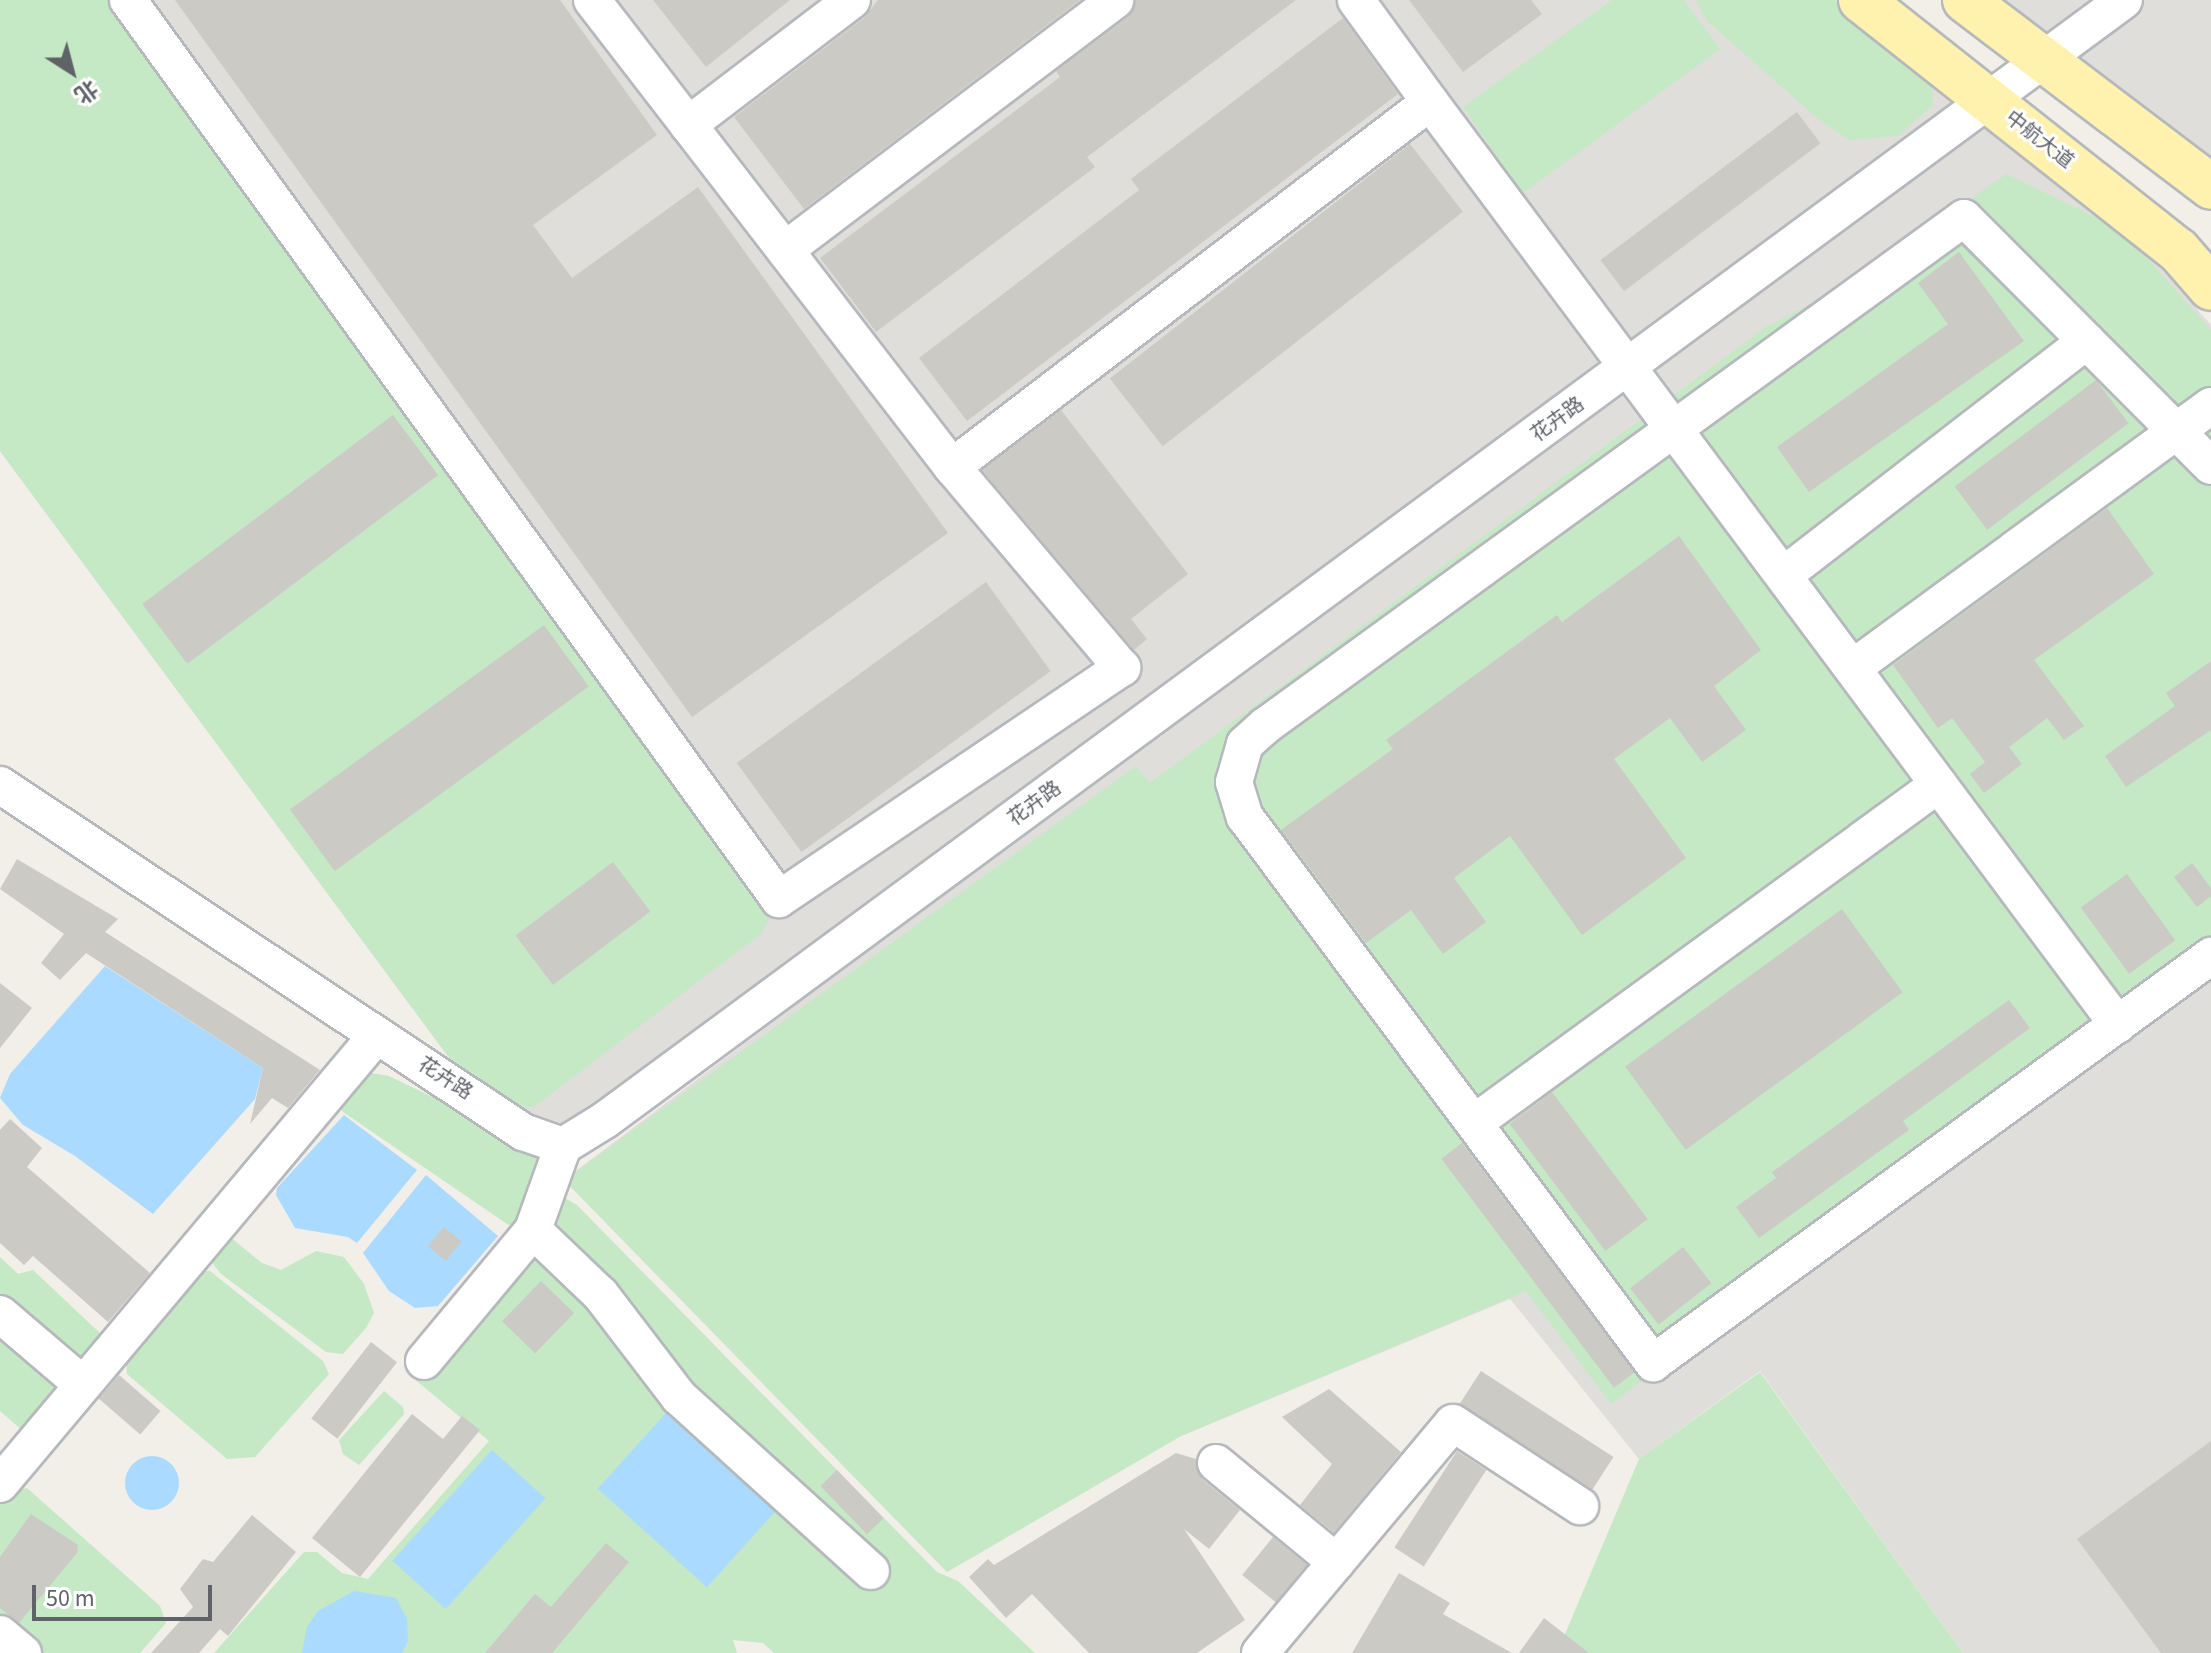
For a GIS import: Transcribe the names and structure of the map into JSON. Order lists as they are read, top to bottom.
{
  "streets": {
    "main road": ["中航大道"],
    "street": ["花卉路"]
  },
  "crossings": [
    ["中航大道", "花卉路"]
  ],
  "scale_bar": "50 m",
  "north": "bottom right"
}
